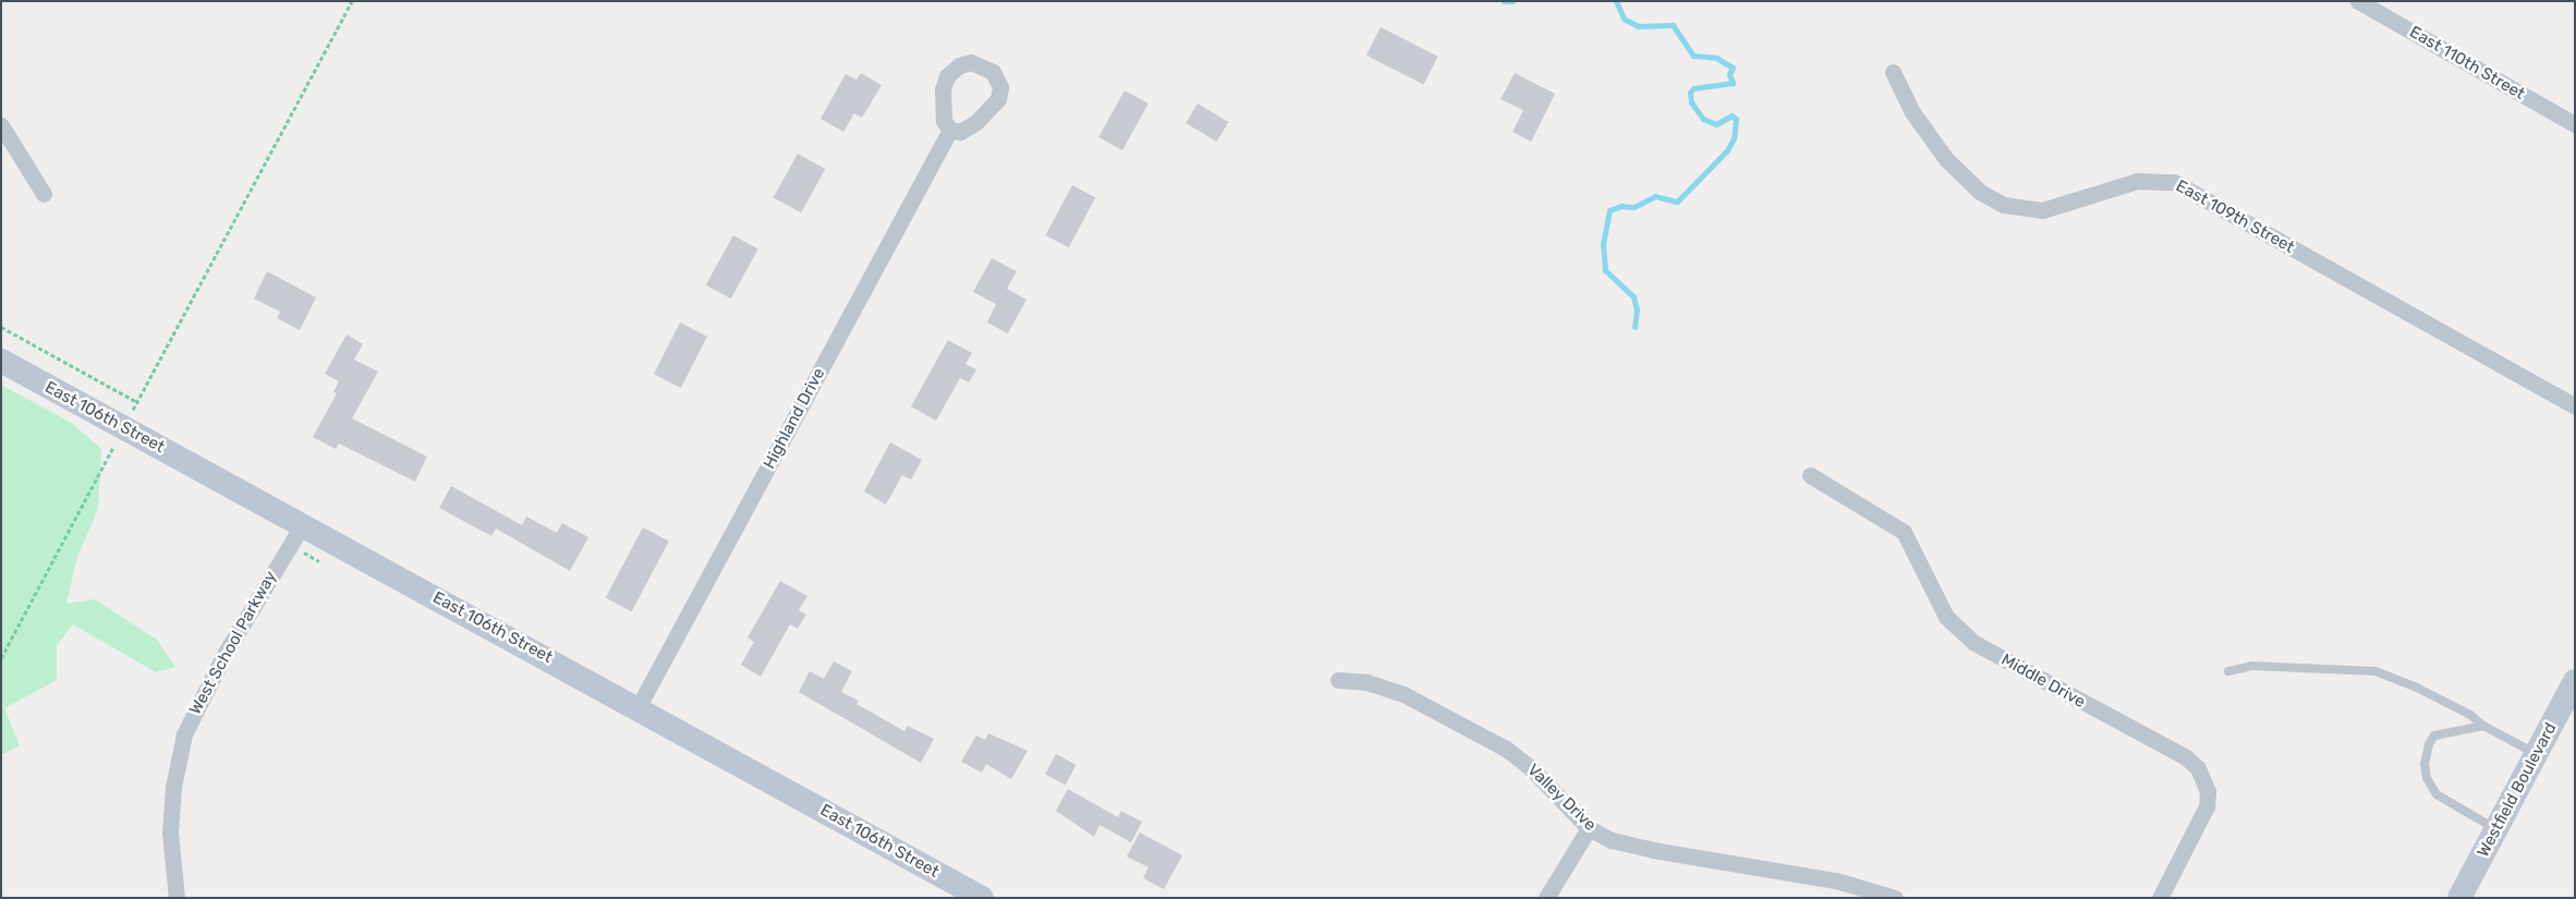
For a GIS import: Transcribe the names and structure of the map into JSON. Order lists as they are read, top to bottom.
{
  "streets": {
    "street": [
      "East 110th Street",
      "East 109th Street",
      "East 106th Street",
      "Highland Drive",
      "West School Parkway",
      "Middle Drive",
      "Westfield Boulevard",
      "Valley Drive"
    ]
  },
  "crossings": [
    ["East 106th Street", "Highland Drive"],
    ["East 106th Street", "West School Parkway"]
  ]
}
